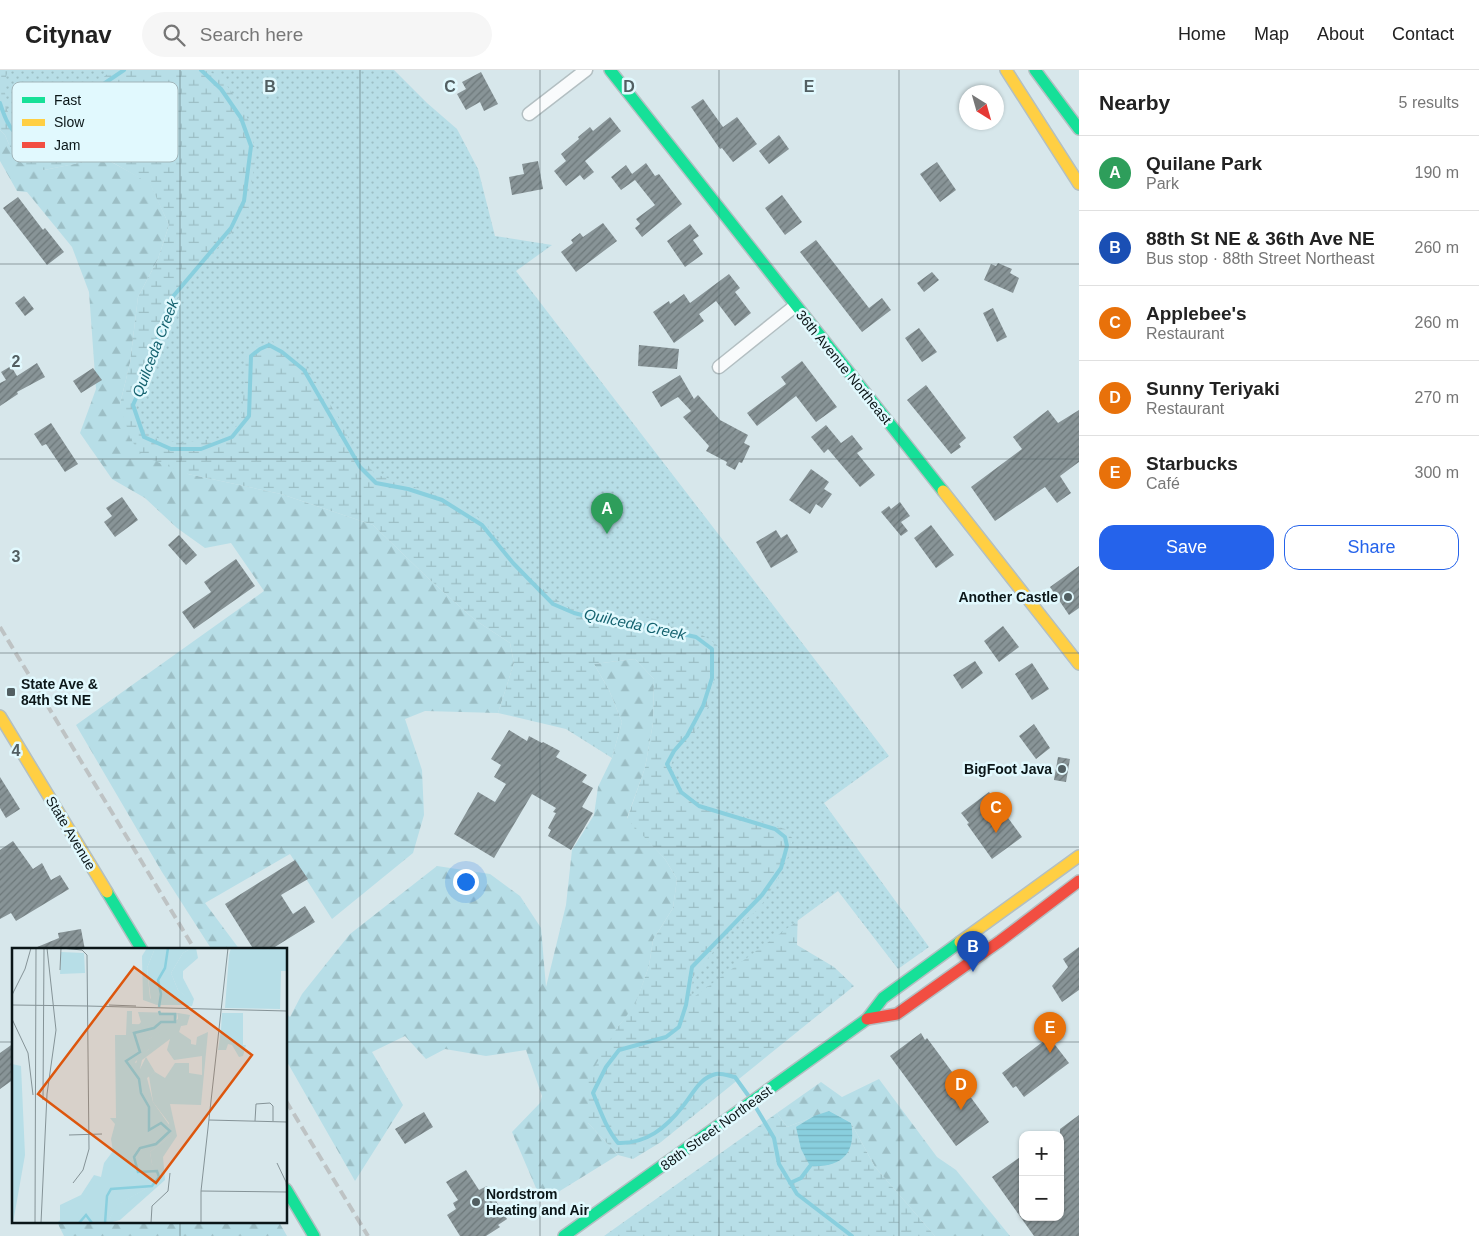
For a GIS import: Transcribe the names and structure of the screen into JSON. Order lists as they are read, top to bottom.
{
  "streets": {
    "main road": ["36th Avenue Northeast", "State Avenue", "88th Street Northeast"]
  },
  "water": ["Quilceda Creek"],
  "places": {
    "other": ["Another Castle", "BigFoot Java", "Nordstrom Heating and Air"],
    "transit": ["State Ave & 84th St NE"]
  },
  "legend": ["Fast", "Slow", "Jam"],
  "north": "bottom right",
  "page": {
    "header": "Citynav",
    "search": "Search here",
    "nav": [
      "Home",
      "Map",
      "About",
      "Contact"
    ],
    "heading": ["Nearby", "5 results"],
    "list": [
      {
        "mark": "A",
        "name": "Quilane Park",
        "note": "Park",
        "value": "190 m"
      },
      {
        "mark": "B",
        "name": "88th St NE & 36th Ave NE",
        "note": "Bus stop · 88th Street Northeast",
        "value": "260 m"
      },
      {
        "mark": "C",
        "name": "Applebee's",
        "note": "Restaurant",
        "value": "260 m"
      },
      {
        "mark": "D",
        "name": "Sunny Teriyaki",
        "note": "Restaurant",
        "value": "270 m"
      },
      {
        "mark": "E",
        "name": "Starbucks",
        "note": "Café",
        "value": "300 m"
      }
    ],
    "pins": [
      "A",
      "C",
      "B",
      "E",
      "D"
    ],
    "buttons": ["Save", "Share"],
    "map_buttons": ["+", "−"]
  },
  "grid": {
    "columns": [
      "B",
      "C",
      "D",
      "E"
    ],
    "rows": ["2", "3", "4"]
  }
}
